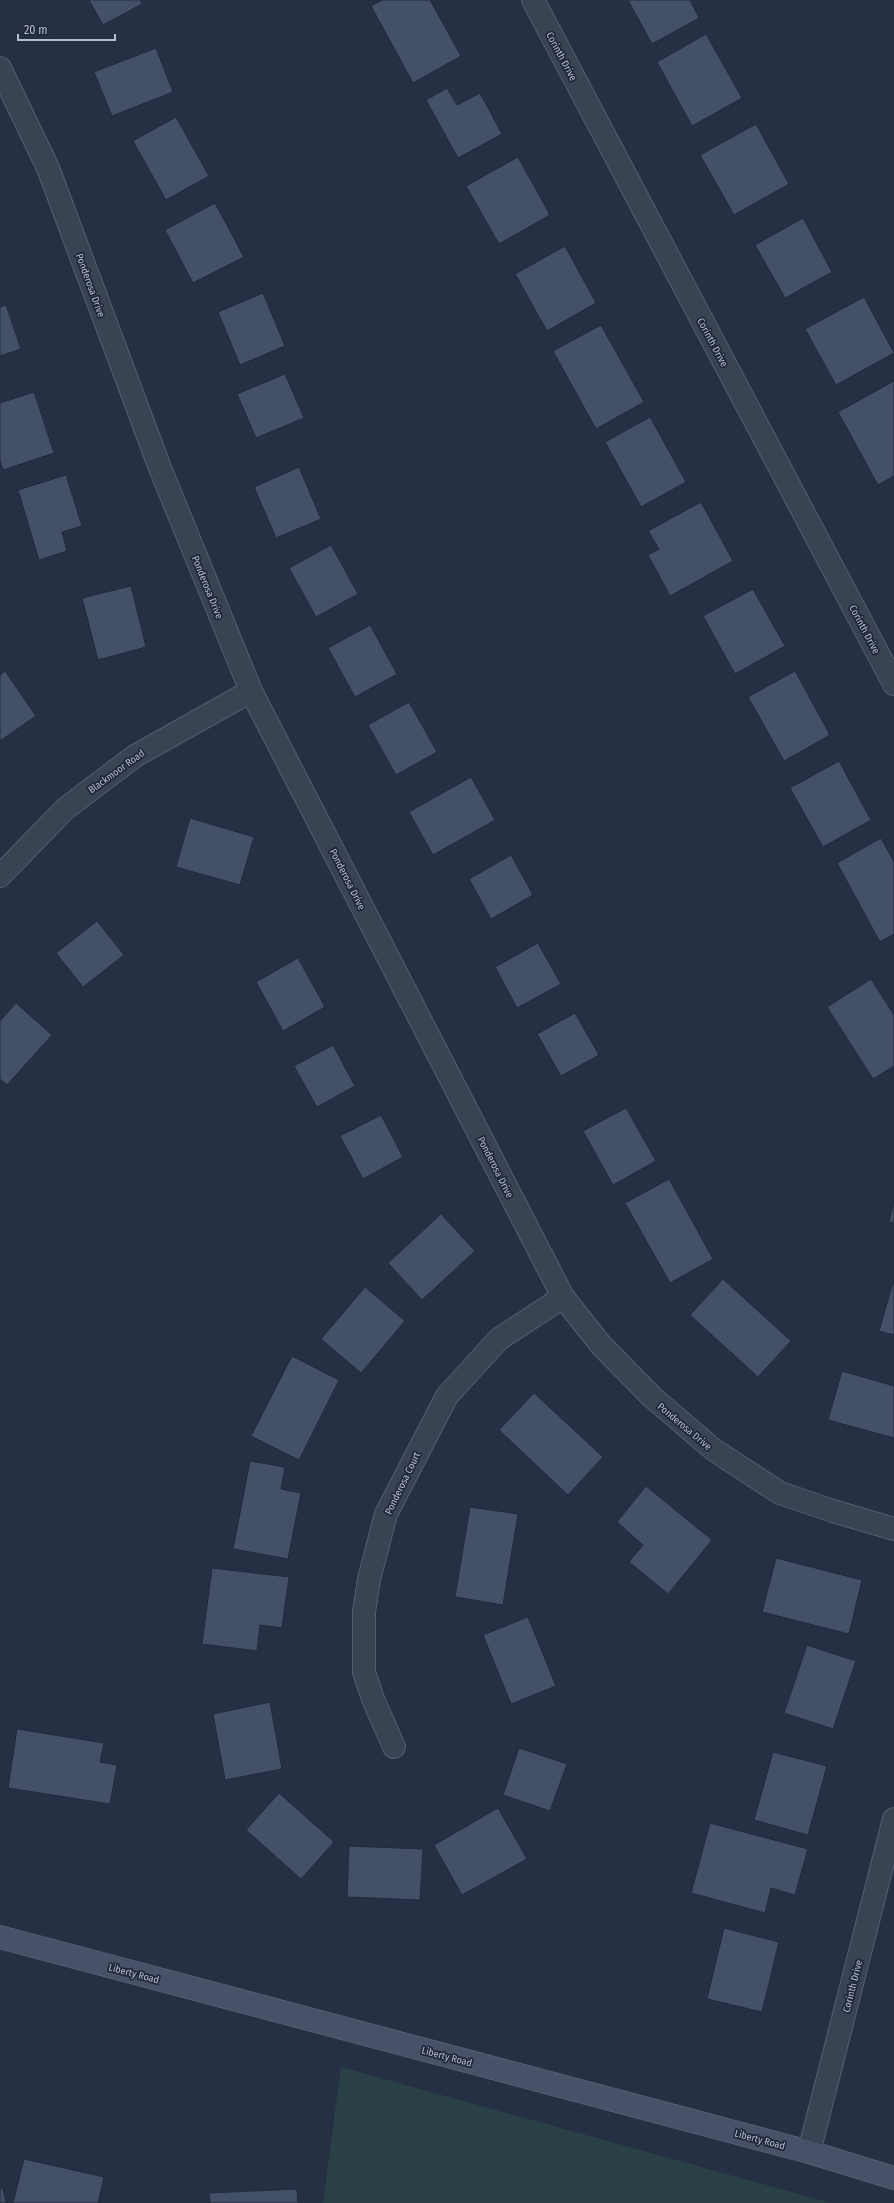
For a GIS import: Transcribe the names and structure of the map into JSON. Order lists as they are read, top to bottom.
{
  "streets": {
    "street": [
      "Corinth Drive",
      "Ponderosa Drive",
      "Blackmoor Road",
      "Ponderosa Court",
      "Liberty Road"
    ]
  },
  "crossings": [
    ["Corinth Drive", "Liberty Road"],
    ["Ponderosa Drive", "Blackmoor Road"],
    ["Ponderosa Drive", "Ponderosa Court"]
  ],
  "scale_bar": "20 m"
}
